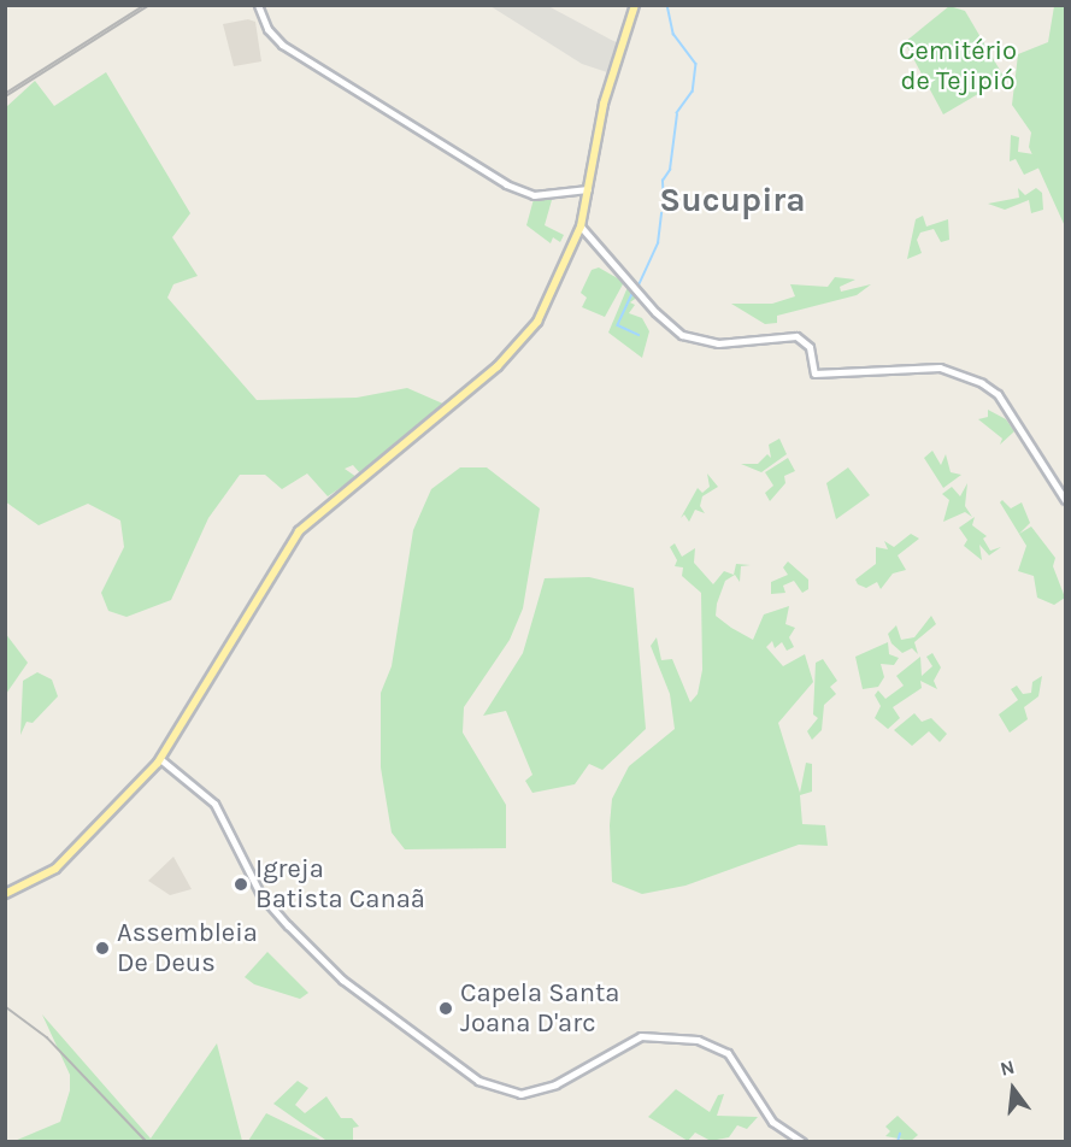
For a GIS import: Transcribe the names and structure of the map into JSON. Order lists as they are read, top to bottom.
{
  "districts": ["Sucupira"],
  "parks": ["Cemitério de Tejipió"],
  "places": ["Igreja Batista Canaã", "Assembleia De Deus", "Capela Santa Joana D'arc"],
  "north": "top"
}
